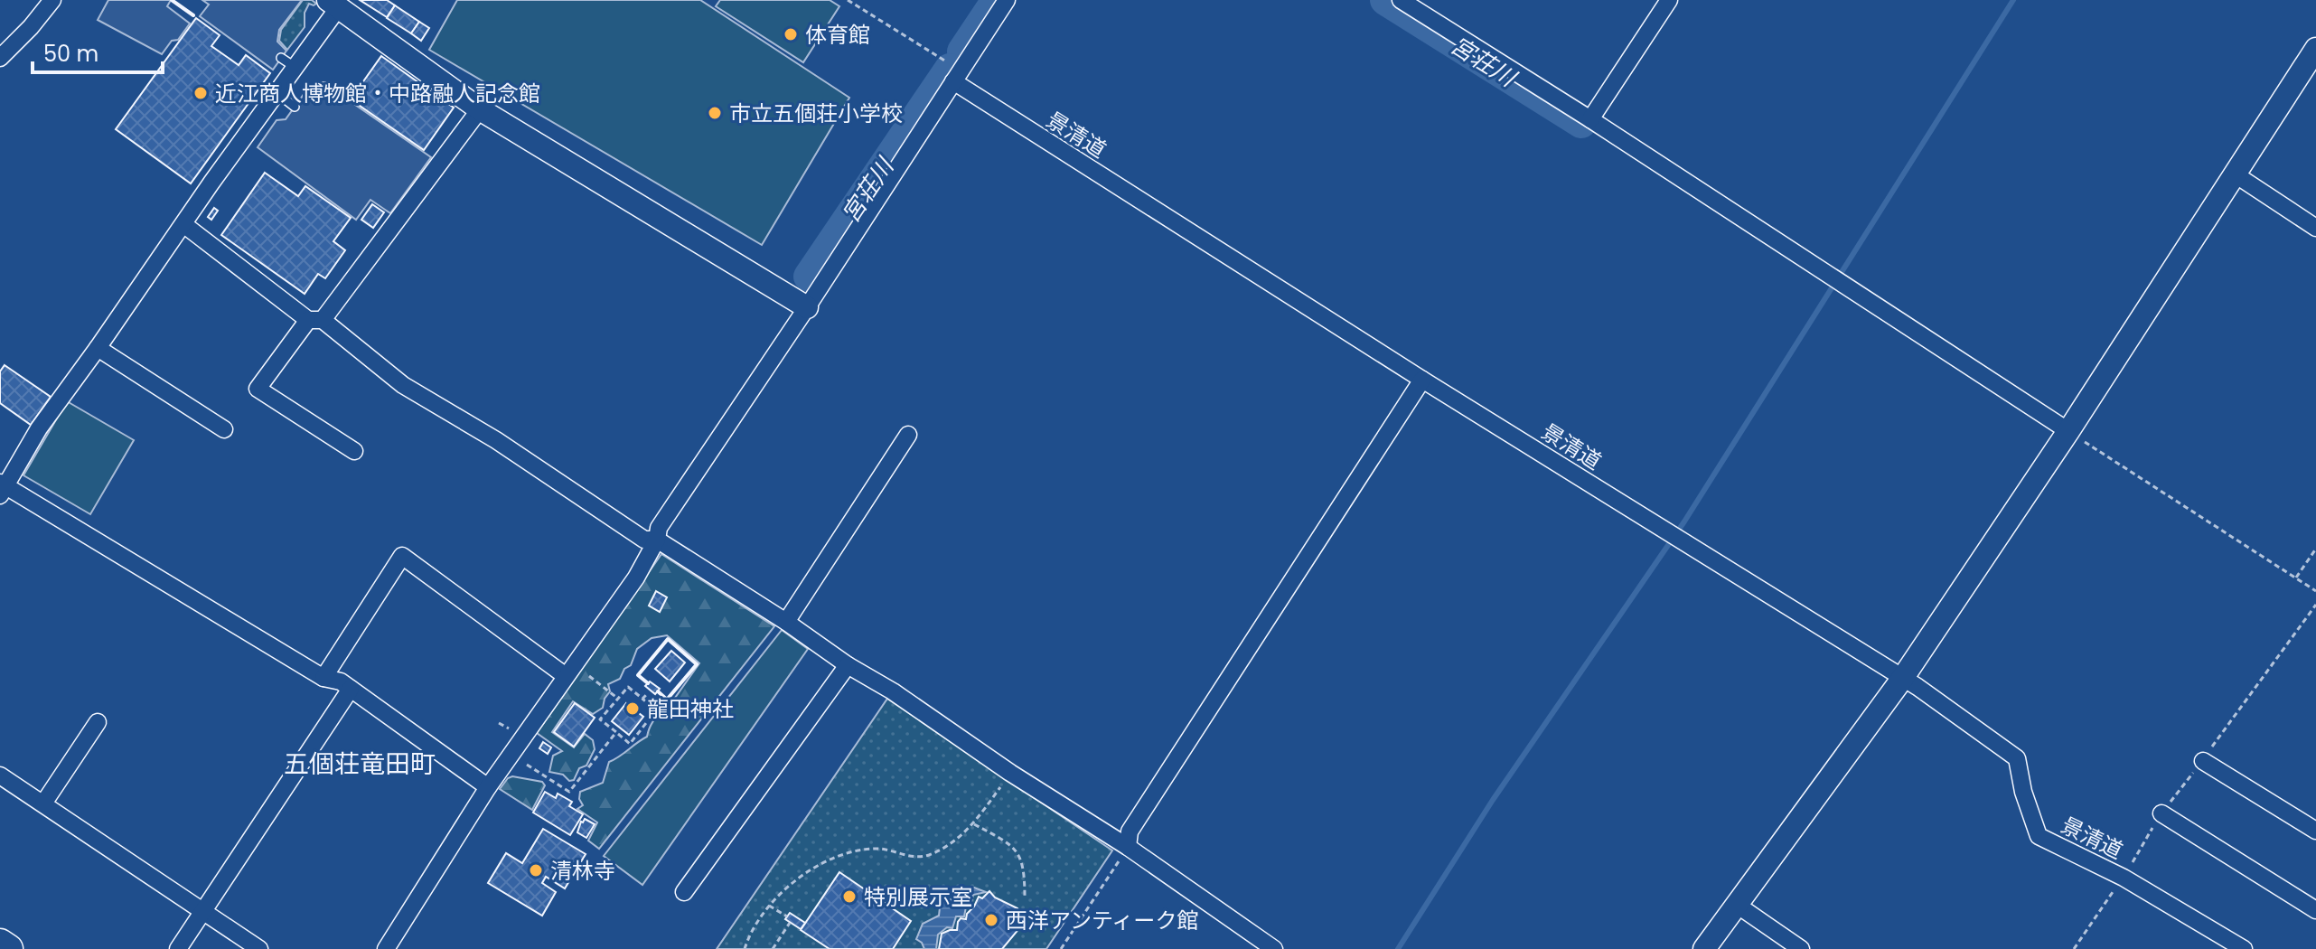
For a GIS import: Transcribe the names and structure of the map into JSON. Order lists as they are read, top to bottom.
{
  "streets": {
    "street": ["景清道"]
  },
  "districts": ["五個荘竜田町"],
  "water": ["宮荘川"],
  "places": [
    "体育館",
    "近江商人博物館・中路融人記念館",
    "市立五個荘小学校",
    "龍田神社",
    "清林寺",
    "特別展示室",
    "西洋アンティーク館"
  ],
  "scale_bar": "50 m"
}
